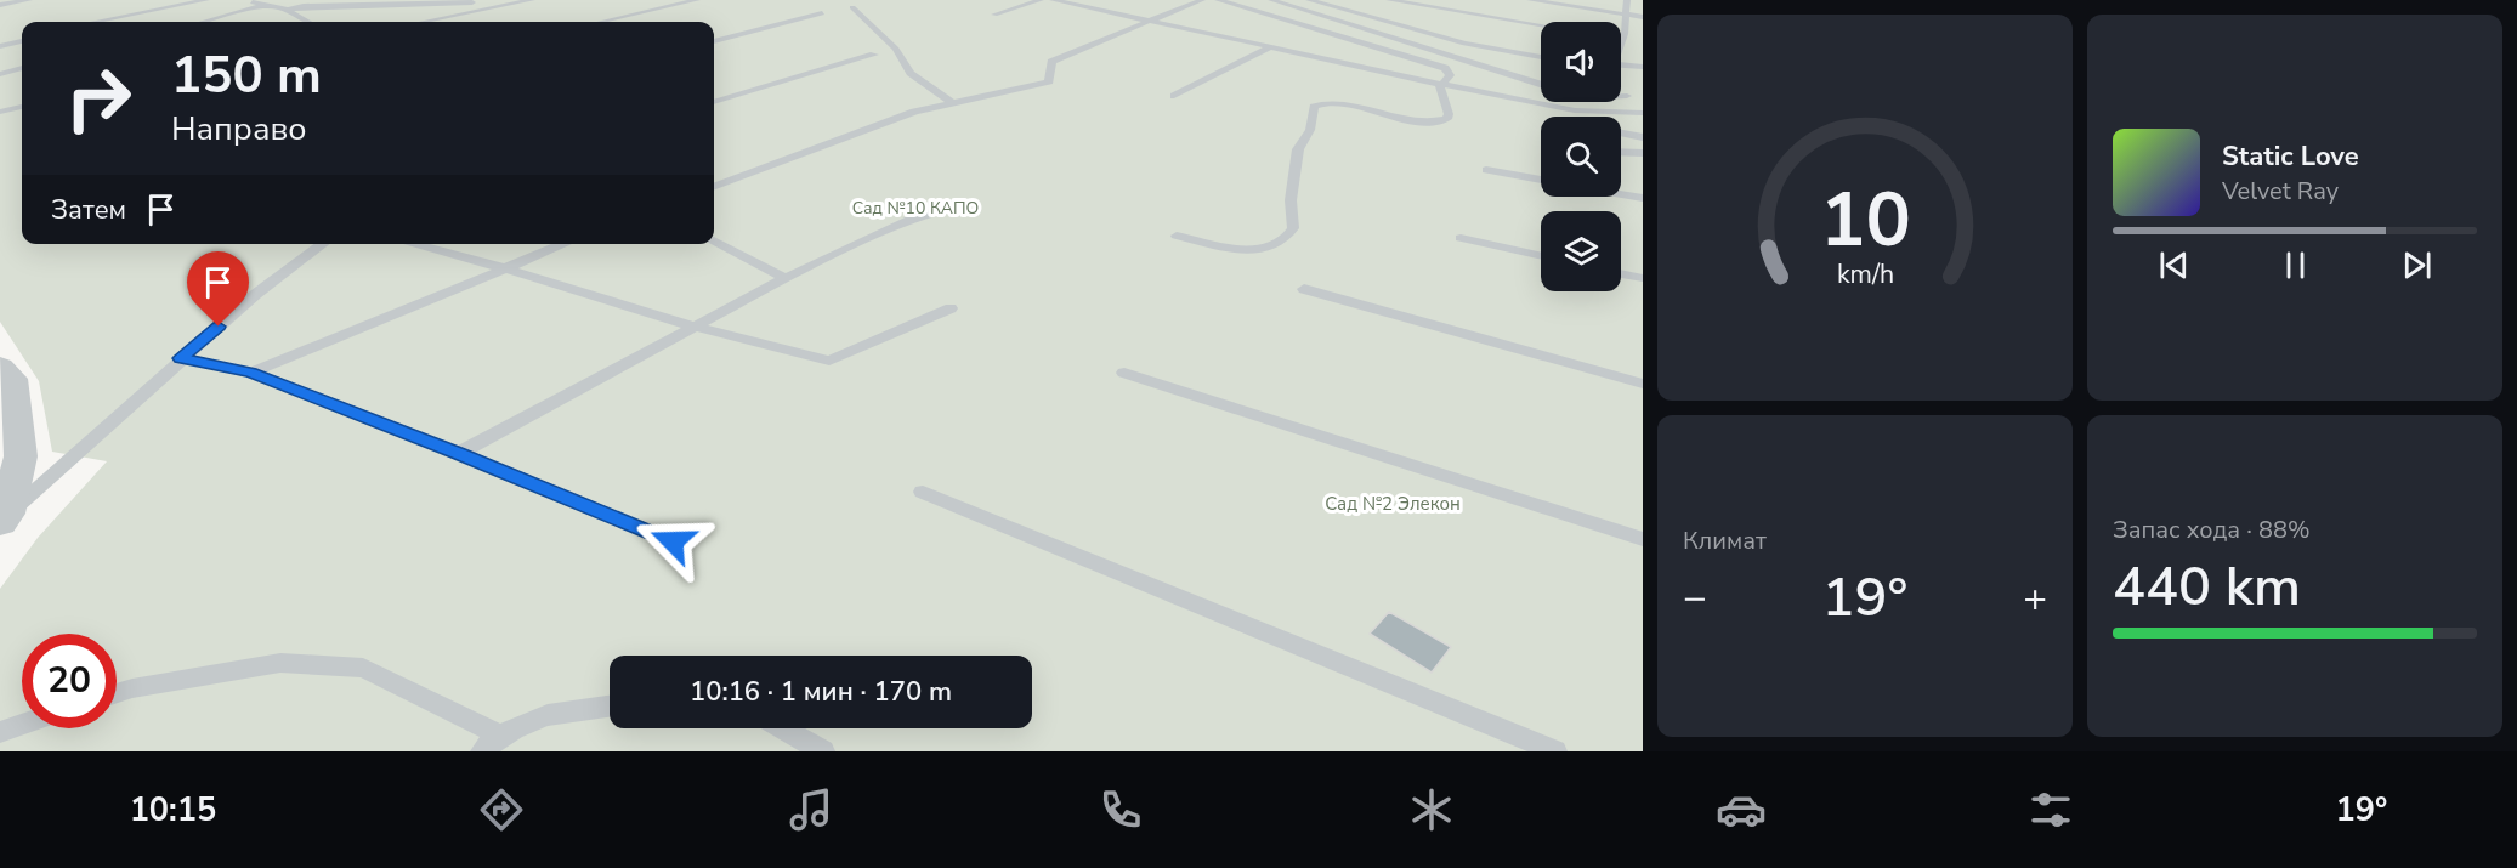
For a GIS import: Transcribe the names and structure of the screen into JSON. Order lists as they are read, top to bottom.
{
  "parks": ["Сад №10 КАПО", "Сад №2 Элекон"],
  "page": {
    "turn": ["150 m", "Направо"],
    "song": ["Static Love", "Velvet Ray"],
    "then": "Затем",
    "tile": [
      "Климат",
      ["Запас хода · 88%", "440 km"]
    ],
    "heat": ["−", "19°", "+"],
    "limit": "20",
    "trip": "10:16 · 1 мин · 170 m",
    "tabs": ["10:15", "19°"],
    "gauge": ["10", "km/h"]
  }
}
